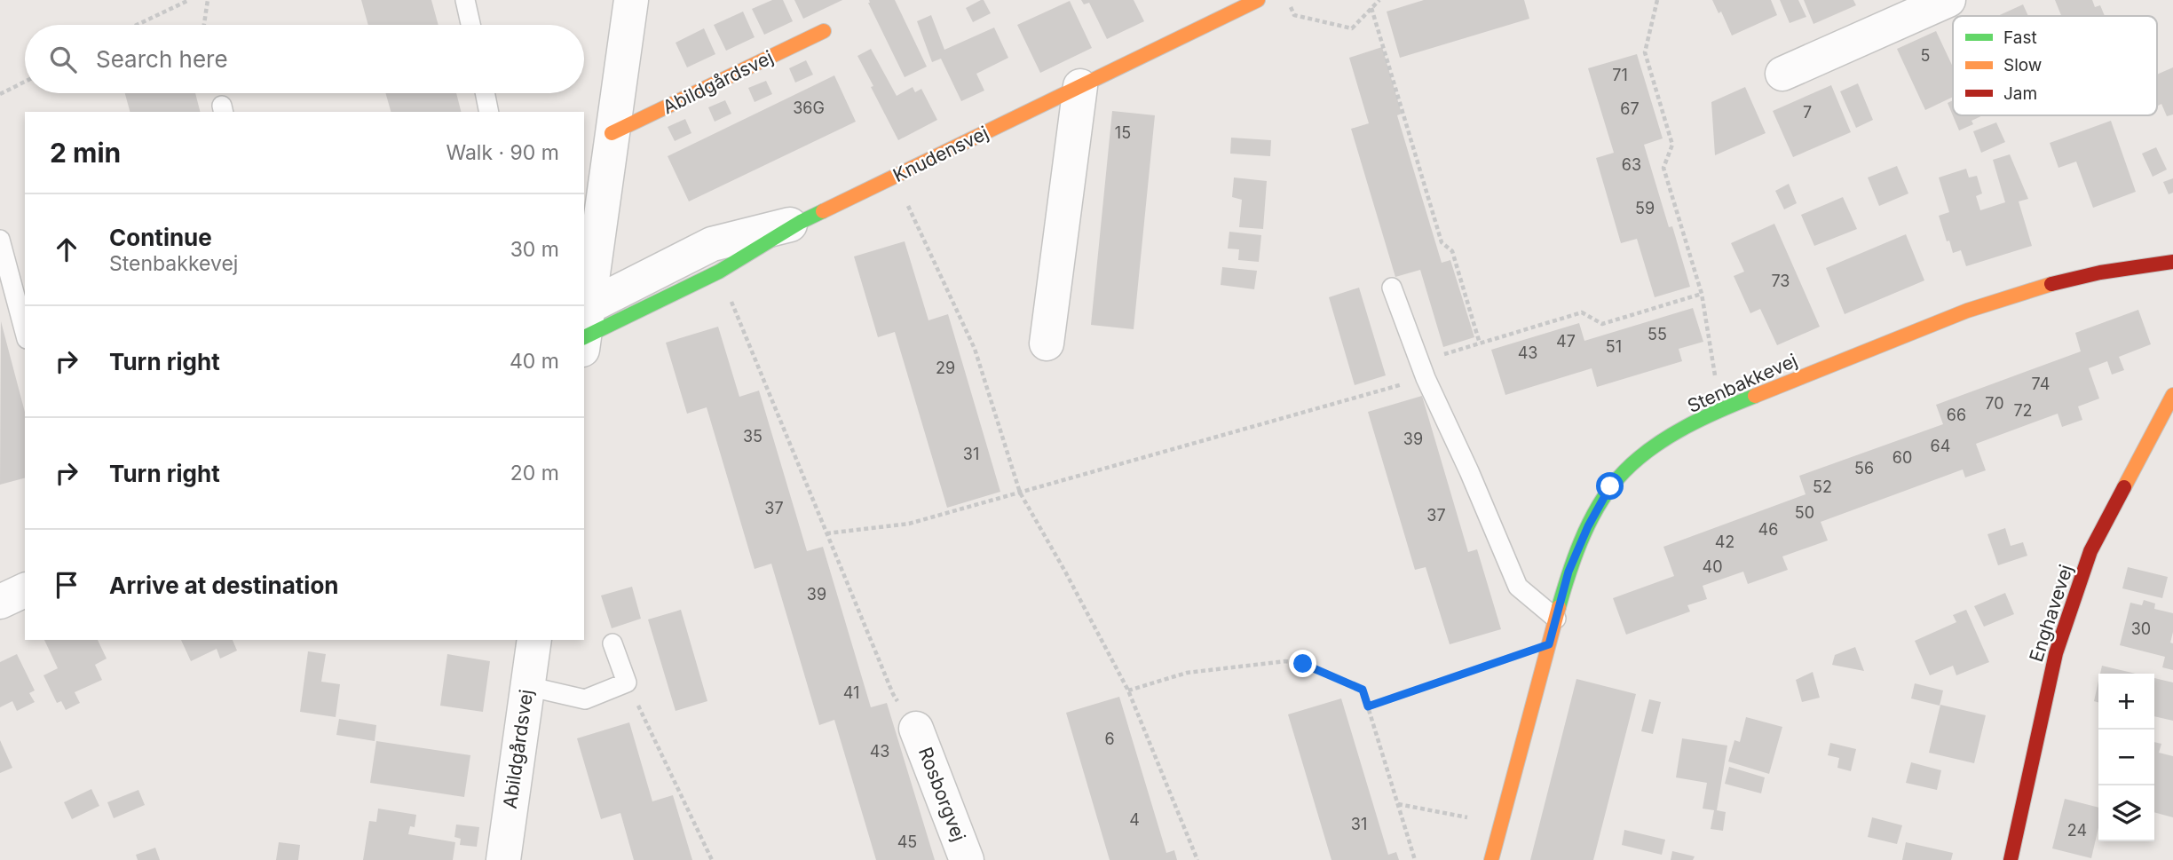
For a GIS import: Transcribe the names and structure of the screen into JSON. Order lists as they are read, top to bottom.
{
  "streets": {
    "street": [
      "Abildgårdsvej",
      "Knudensvej",
      "Stenbakkevej",
      "Enghavevej",
      "Rosborgvej"
    ]
  },
  "house_numbers": [
    "5",
    "71",
    "36G",
    "67",
    "7",
    "15",
    "63",
    "59",
    "73",
    "55",
    "47",
    "51",
    "43",
    "29",
    "74",
    "70",
    "72",
    "66",
    "35",
    "39",
    "64",
    "31",
    "60",
    "56",
    "52",
    "37",
    "50",
    "37",
    "46",
    "42",
    "40",
    "39",
    "30",
    "41",
    "6",
    "43",
    "4",
    "31",
    "24",
    "45"
  ],
  "legend": ["Fast", "Slow", "Jam"],
  "page": {
    "search": "Search here",
    "heading": ["2 min", "Walk · 90 m"],
    "list": [
      ["Continue", "Stenbakkevej", "30 m"],
      ["Turn right", "40 m"],
      ["Turn right", "20 m"],
      "Arrive at destination"
    ],
    "map_buttons": ["+", "−"]
  }
}
